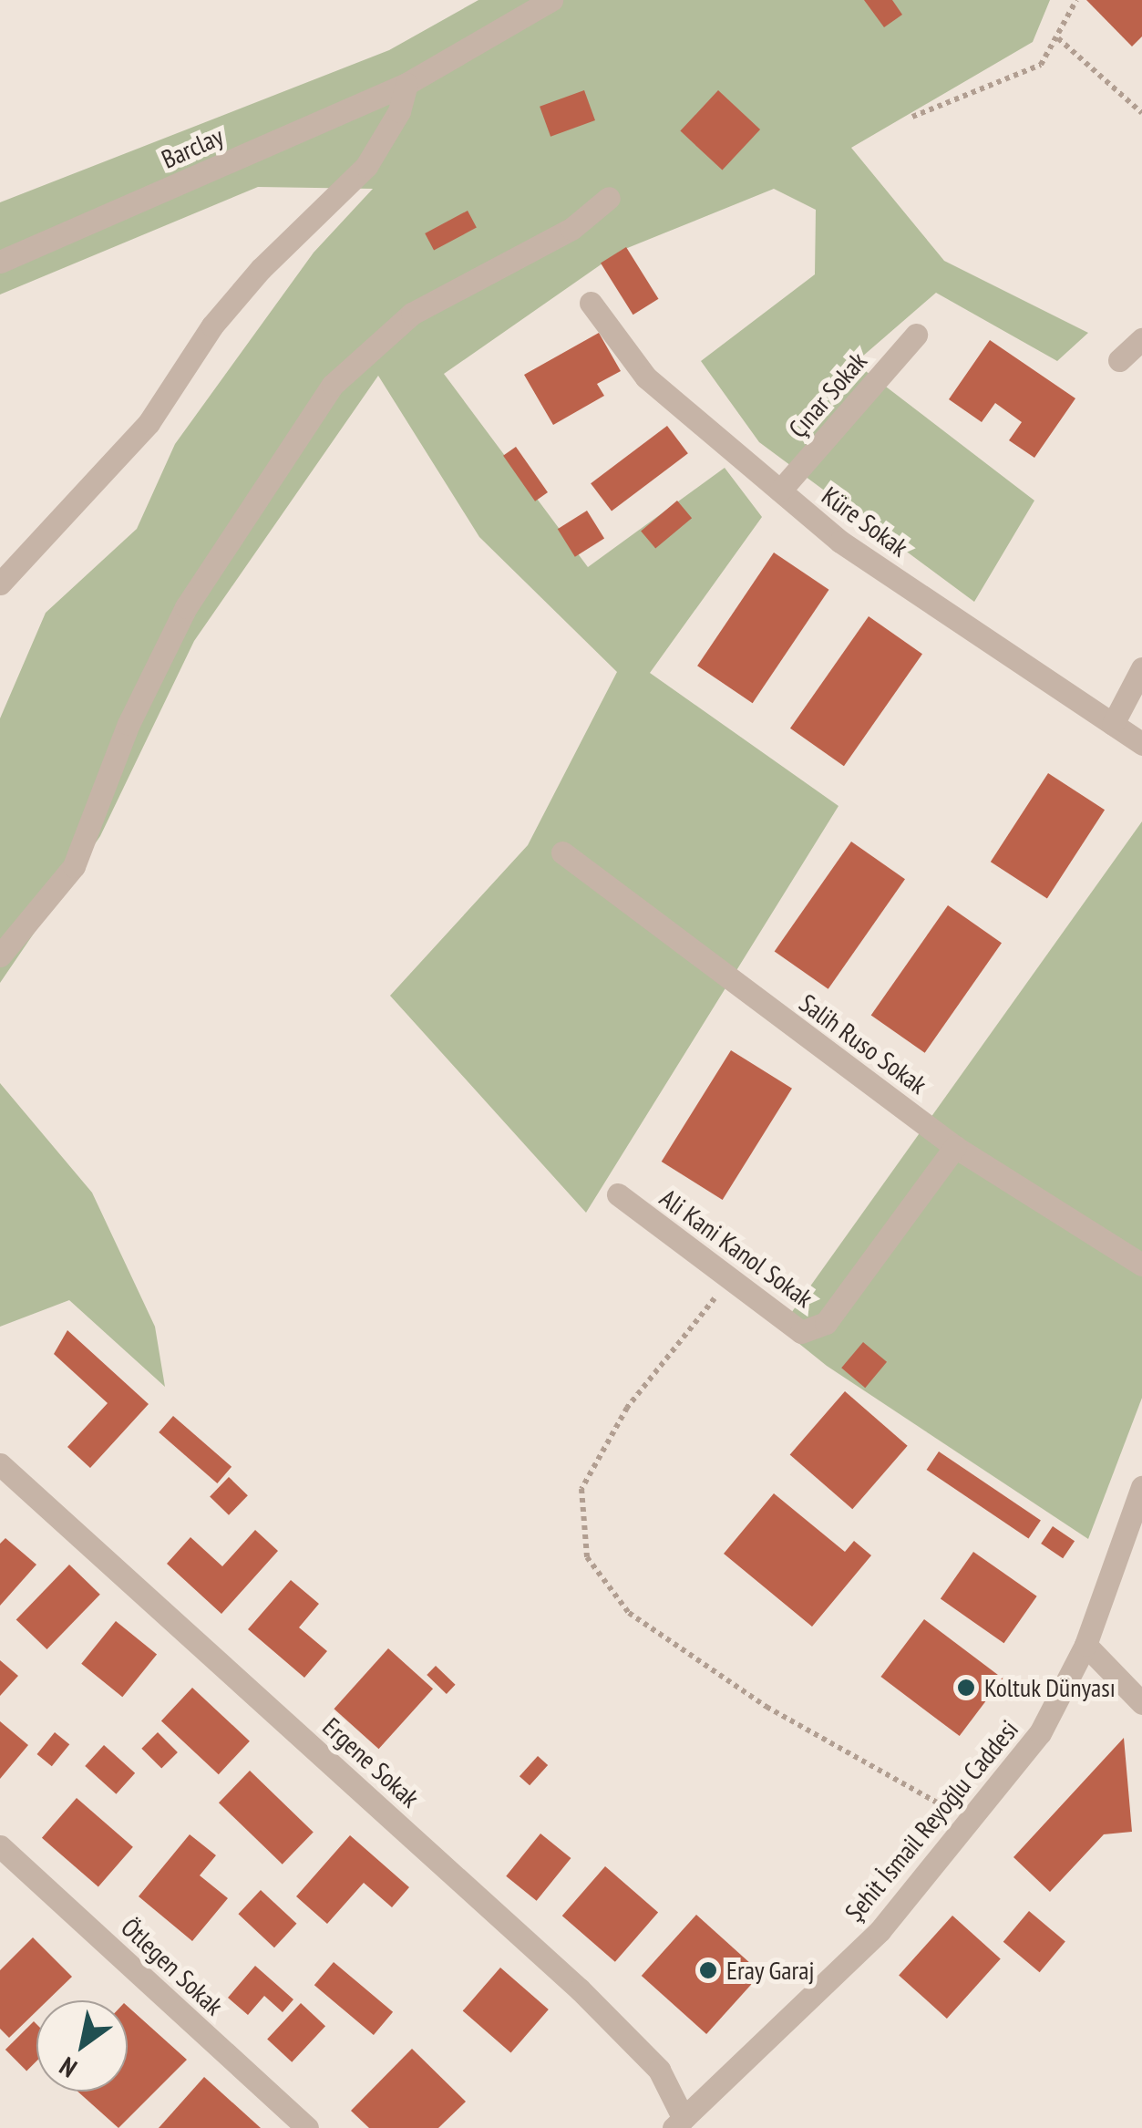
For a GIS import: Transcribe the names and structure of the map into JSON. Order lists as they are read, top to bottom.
{
  "streets": {
    "street": [
      "Barclay",
      "Çınar Sokak",
      "Küre Sokak",
      "Salih Ruso Sokak",
      "Ali Kani Kanol Sokak",
      "Ergene Sokak",
      "Şehit İsmail Reyoğlu Caddesi",
      "Ötlegen Sokak"
    ]
  },
  "crossings": [
    ["Çınar Sokak", "Küre Sokak"],
    ["Salih Ruso Sokak", "Ali Kani Kanol Sokak"],
    ["Ergene Sokak", "Şehit İsmail Reyoğlu Caddesi"]
  ],
  "places": ["Koltuk Dünyası", "Eray Garaj"],
  "north": "bottom left"
}
